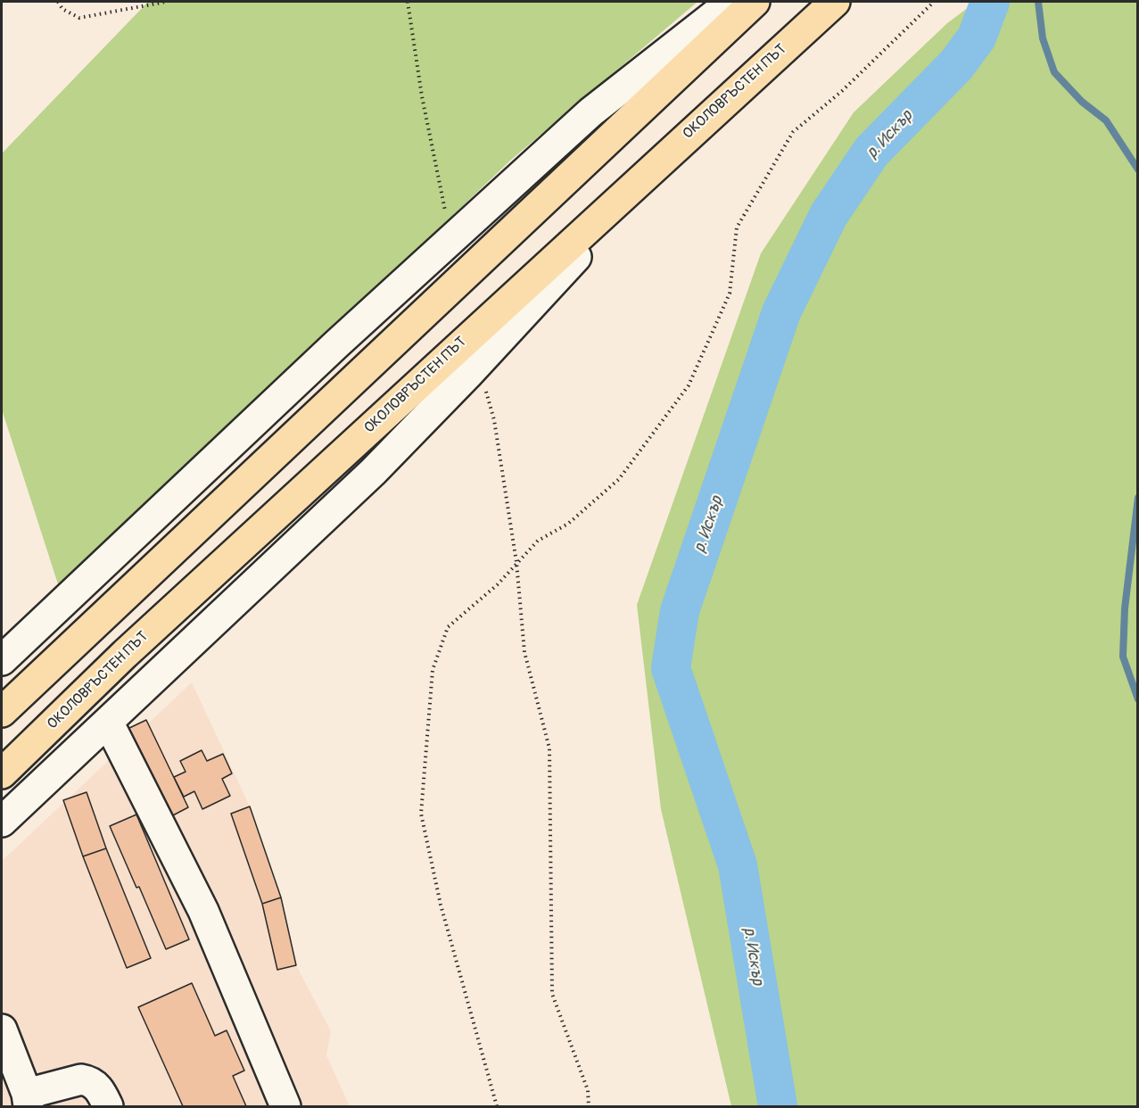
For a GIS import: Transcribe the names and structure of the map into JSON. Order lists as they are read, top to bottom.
{
  "streets": {
    "highway": ["ОКОЛОВРЪСТЕН ПЪТ"]
  },
  "water": ["р. Искър"]
}
